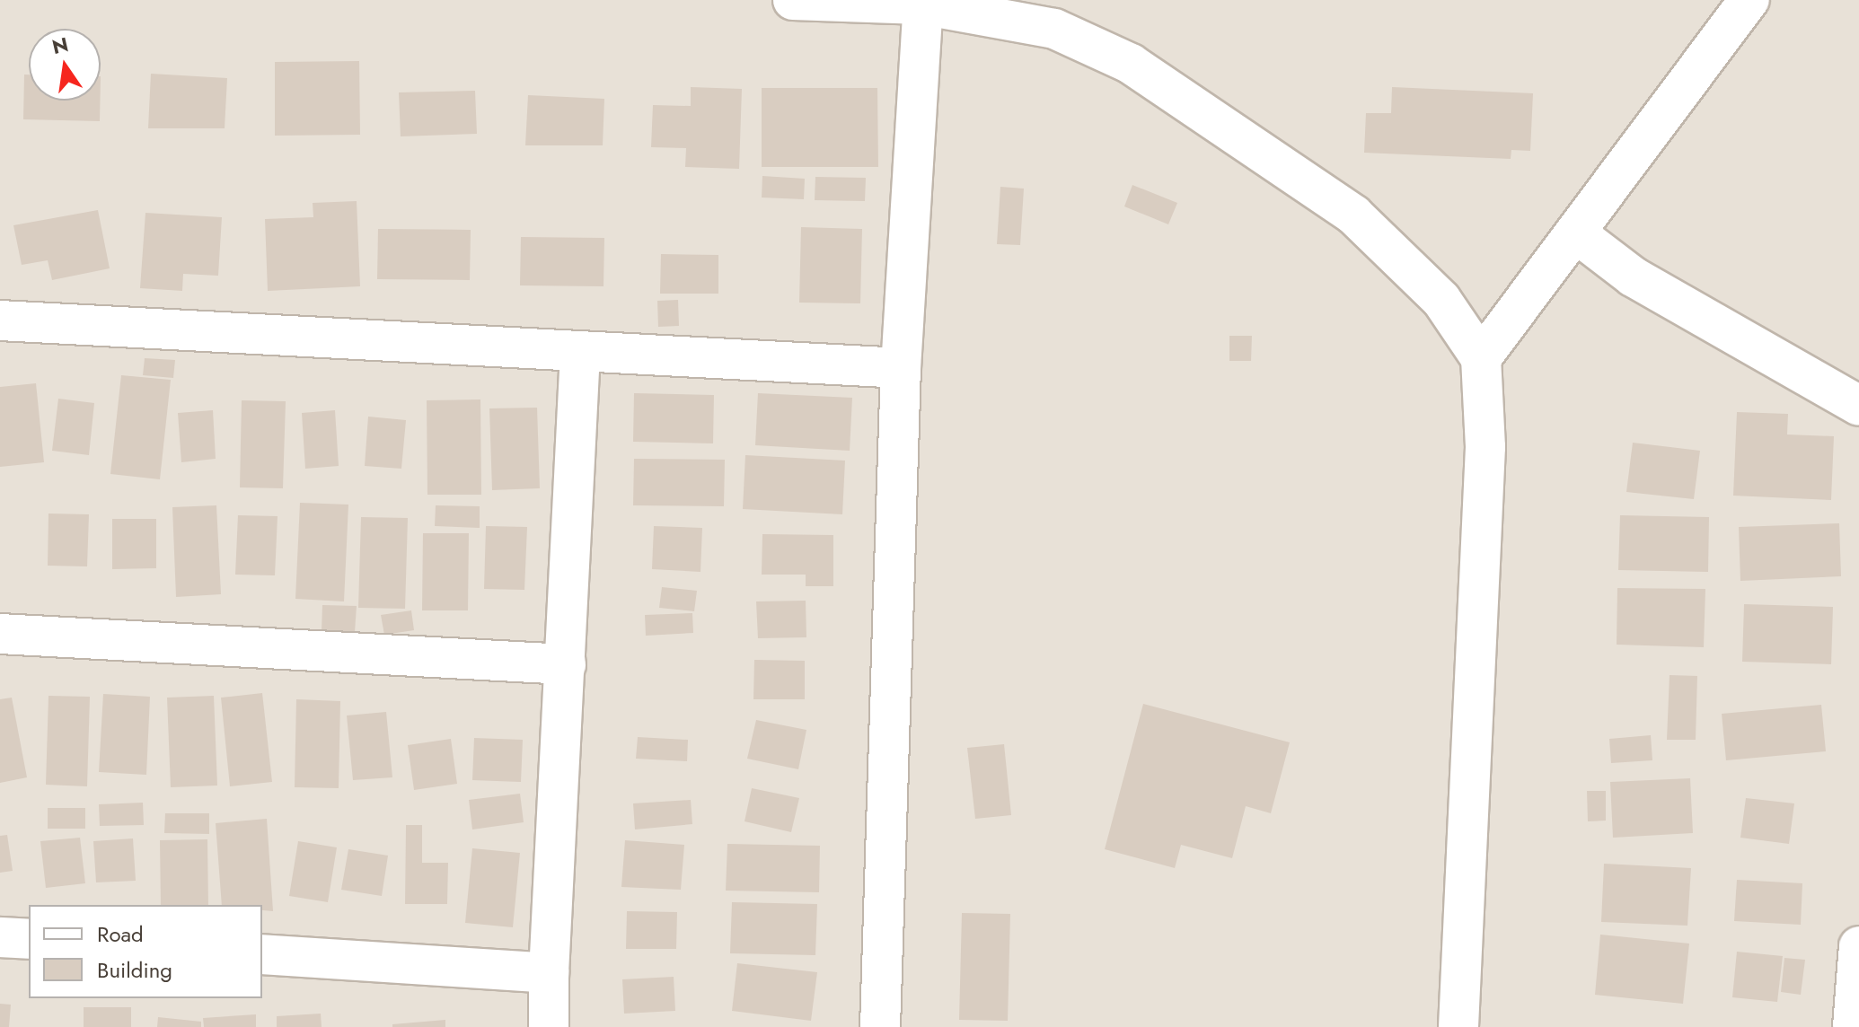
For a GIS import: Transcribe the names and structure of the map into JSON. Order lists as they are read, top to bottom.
{
  "legend": ["Road", "Building"],
  "north": "top"
}
